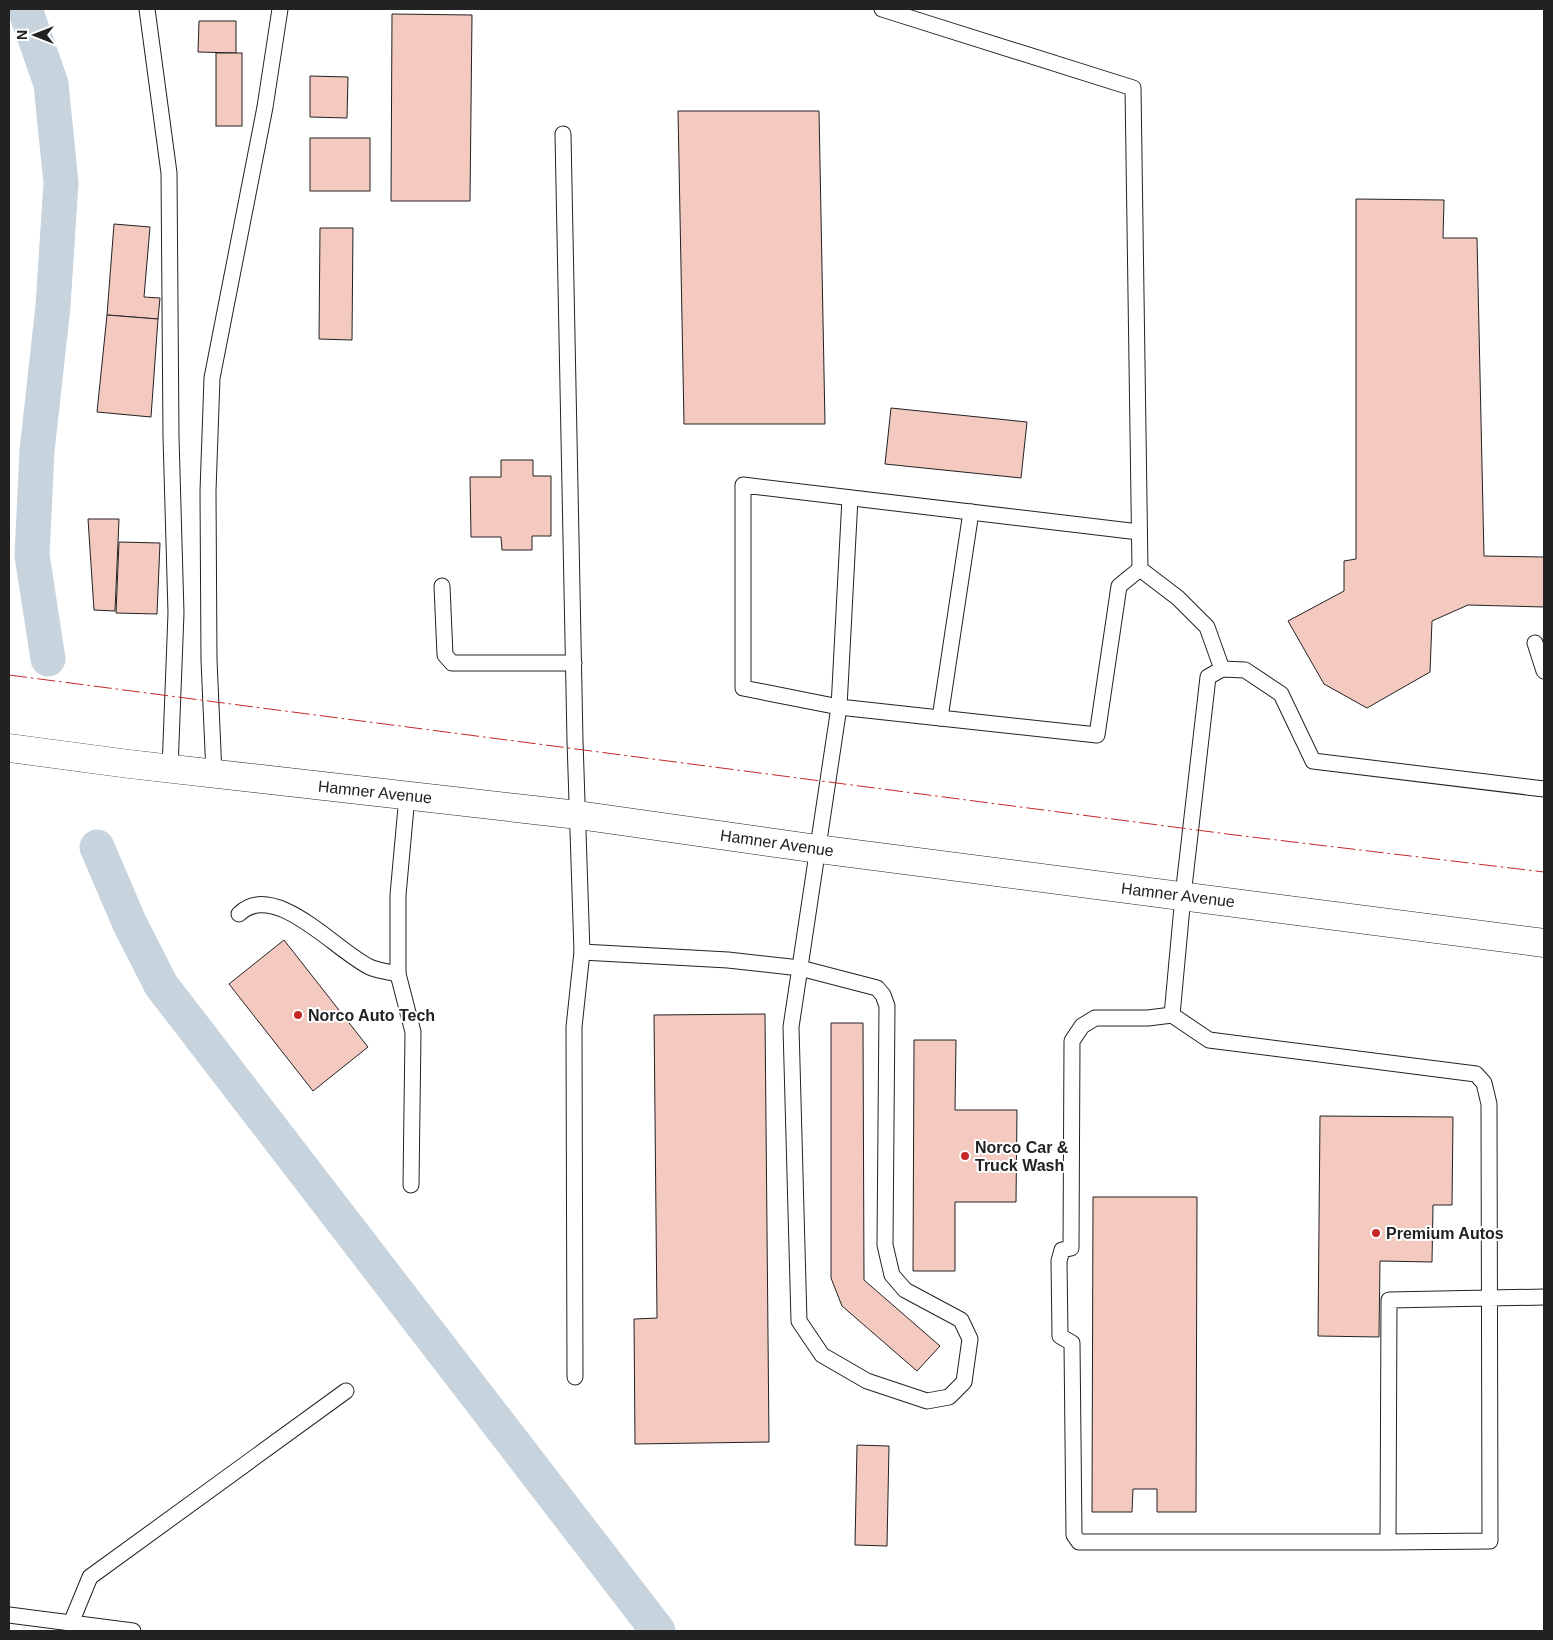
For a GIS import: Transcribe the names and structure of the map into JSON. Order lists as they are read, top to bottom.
{
  "streets": {
    "main road": ["Hamner Avenue"]
  },
  "places": ["Norco Auto Tech", "Norco Car & Truck Wash", "Premium Autos"],
  "north": "left"
}
